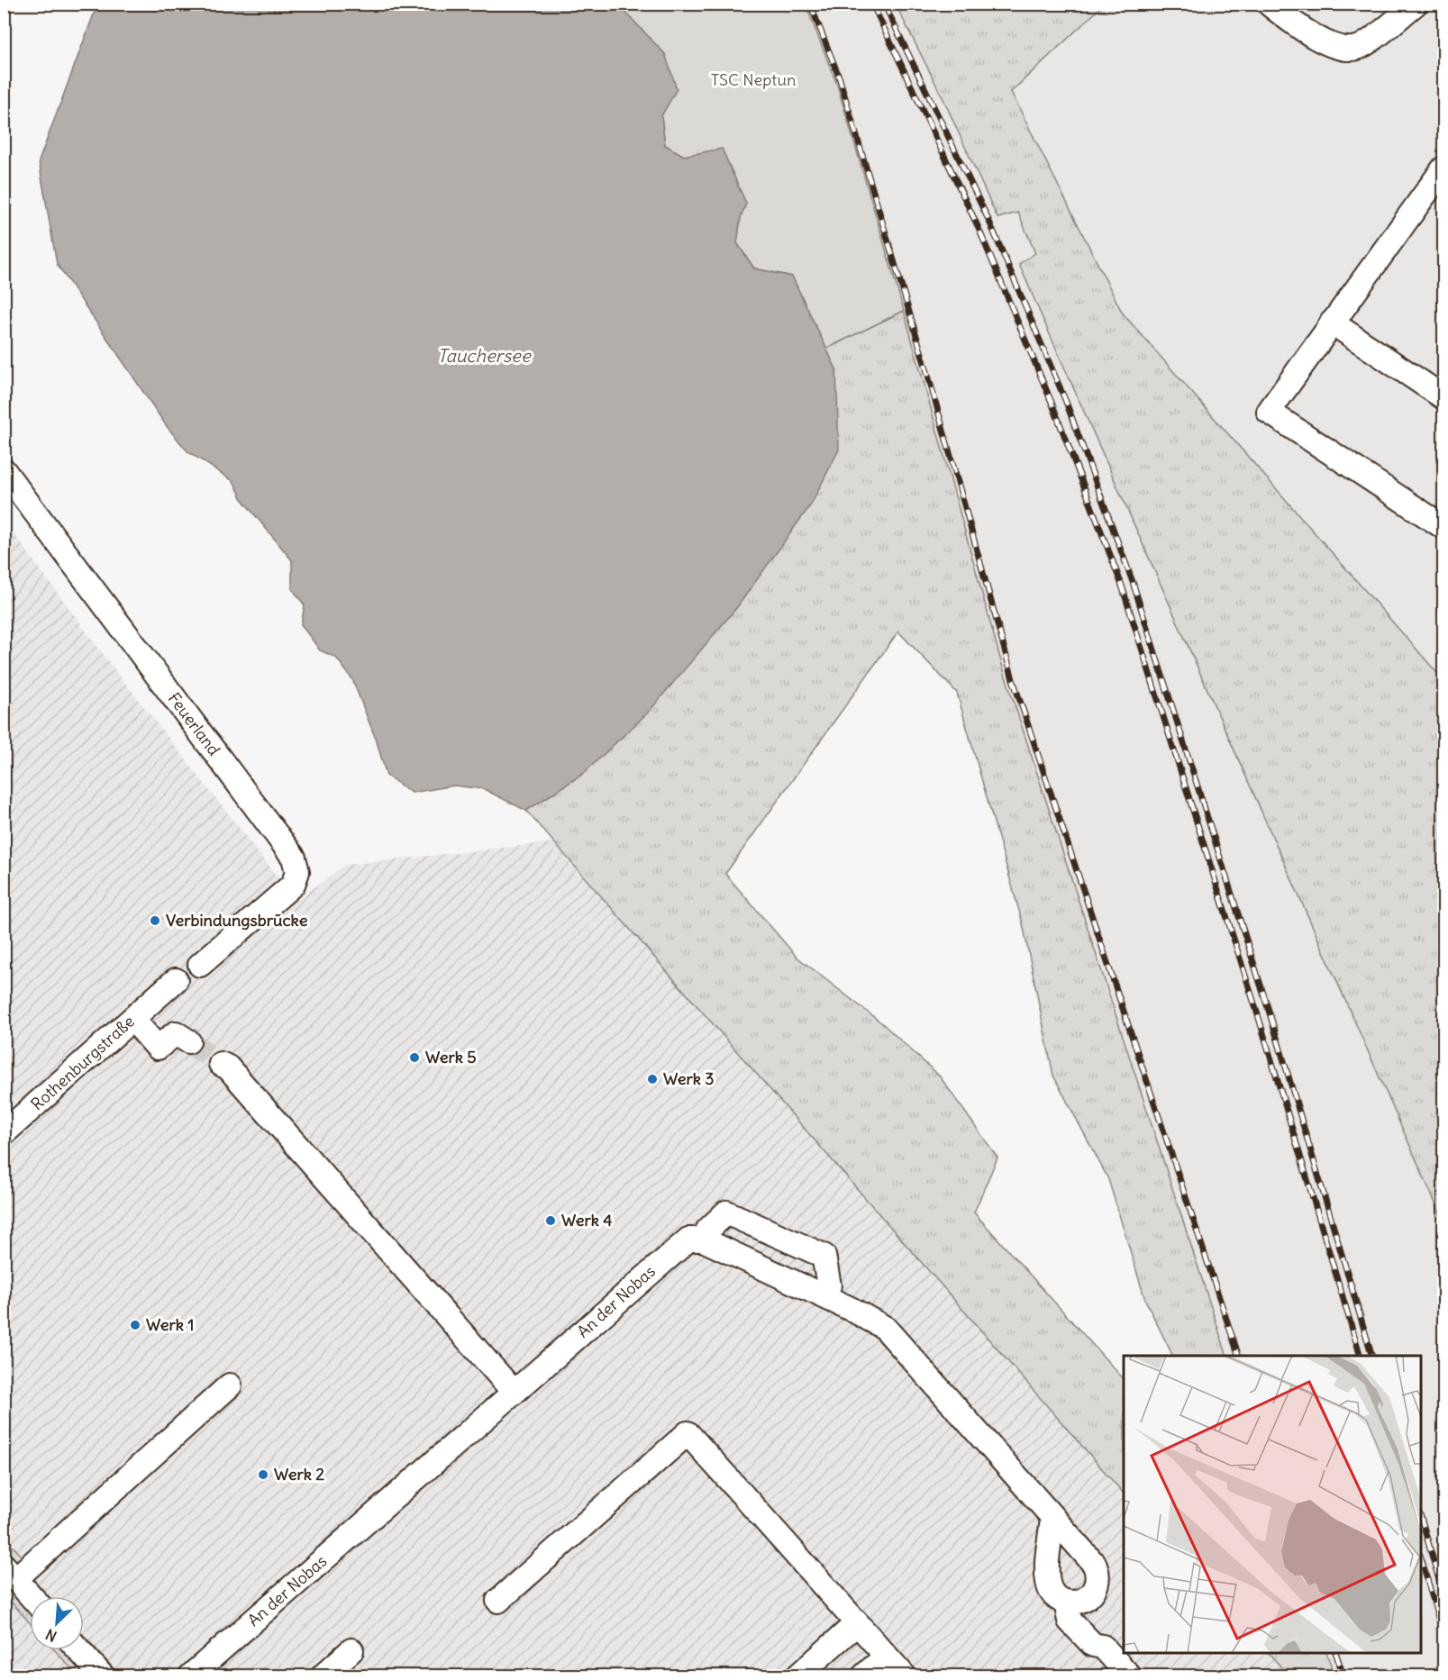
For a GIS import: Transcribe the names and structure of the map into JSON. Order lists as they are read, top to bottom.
{
  "streets": {
    "street": ["Feuerland", "Rothenburgstraße", "An der Nobas"]
  },
  "water": ["Tauchersee"],
  "parks": ["TSC Neptun"],
  "places": [
    "Verbindungsbrücke",
    "Werk 5",
    "Werk 3",
    "Werk 4",
    "Werk 1",
    "Werk 2"
  ],
  "north": "bottom left"
}
